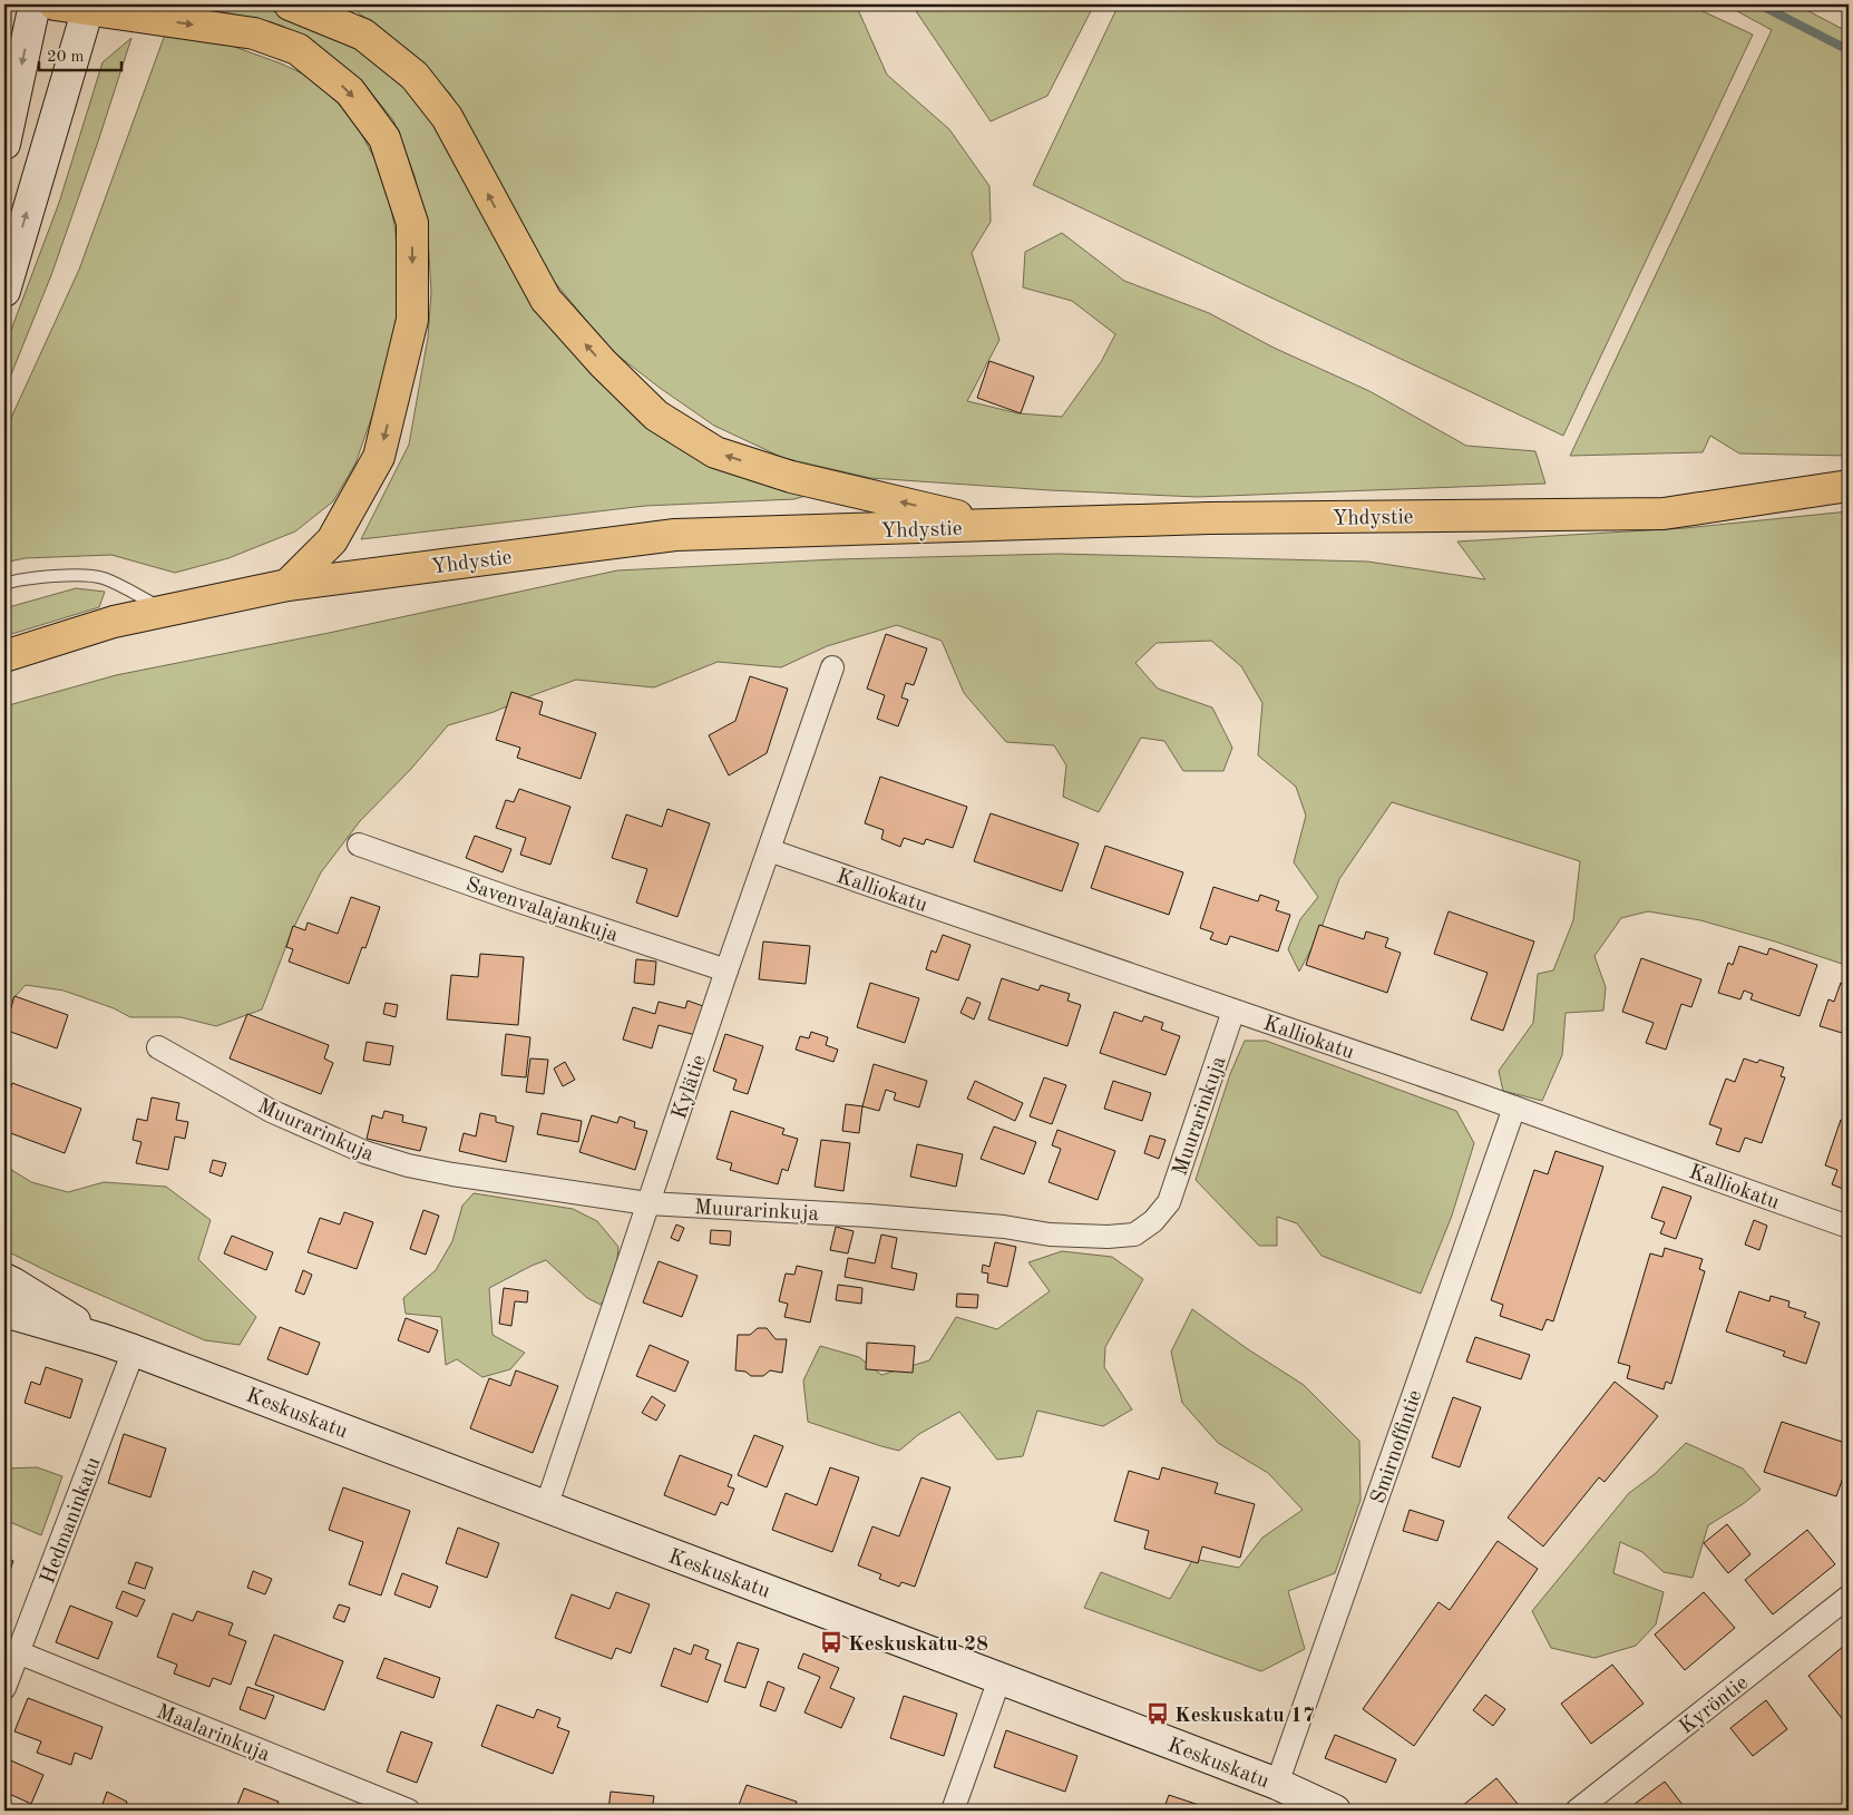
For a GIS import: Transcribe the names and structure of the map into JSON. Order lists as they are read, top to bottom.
{
  "streets": {
    "highway": ["Yhdystie"],
    "street": [
      "Kalliokatu",
      "Savenvalajankuja",
      "Kylätie",
      "Muurarinkuja",
      "Keskuskatu",
      "Smirnoffintie",
      "Hedmaninkatu",
      "Kyröntie",
      "Maalarinkuja"
    ]
  },
  "crossings": [
    ["Kalliokatu", "Kylätie"],
    ["Kalliokatu", "Muurarinkuja"],
    ["Kalliokatu", "Smirnoffintie"],
    ["Savenvalajankuja", "Kylätie"],
    ["Kylätie", "Muurarinkuja"],
    ["Kylätie", "Keskuskatu"],
    ["Keskuskatu", "Smirnoffintie"],
    ["Keskuskatu", "Hedmaninkatu"],
    ["Hedmaninkatu", "Maalarinkuja"]
  ],
  "places": {
    "bus stop": ["Keskuskatu 28", "Keskuskatu 17"]
  },
  "scale_bar": "20 m"
}
